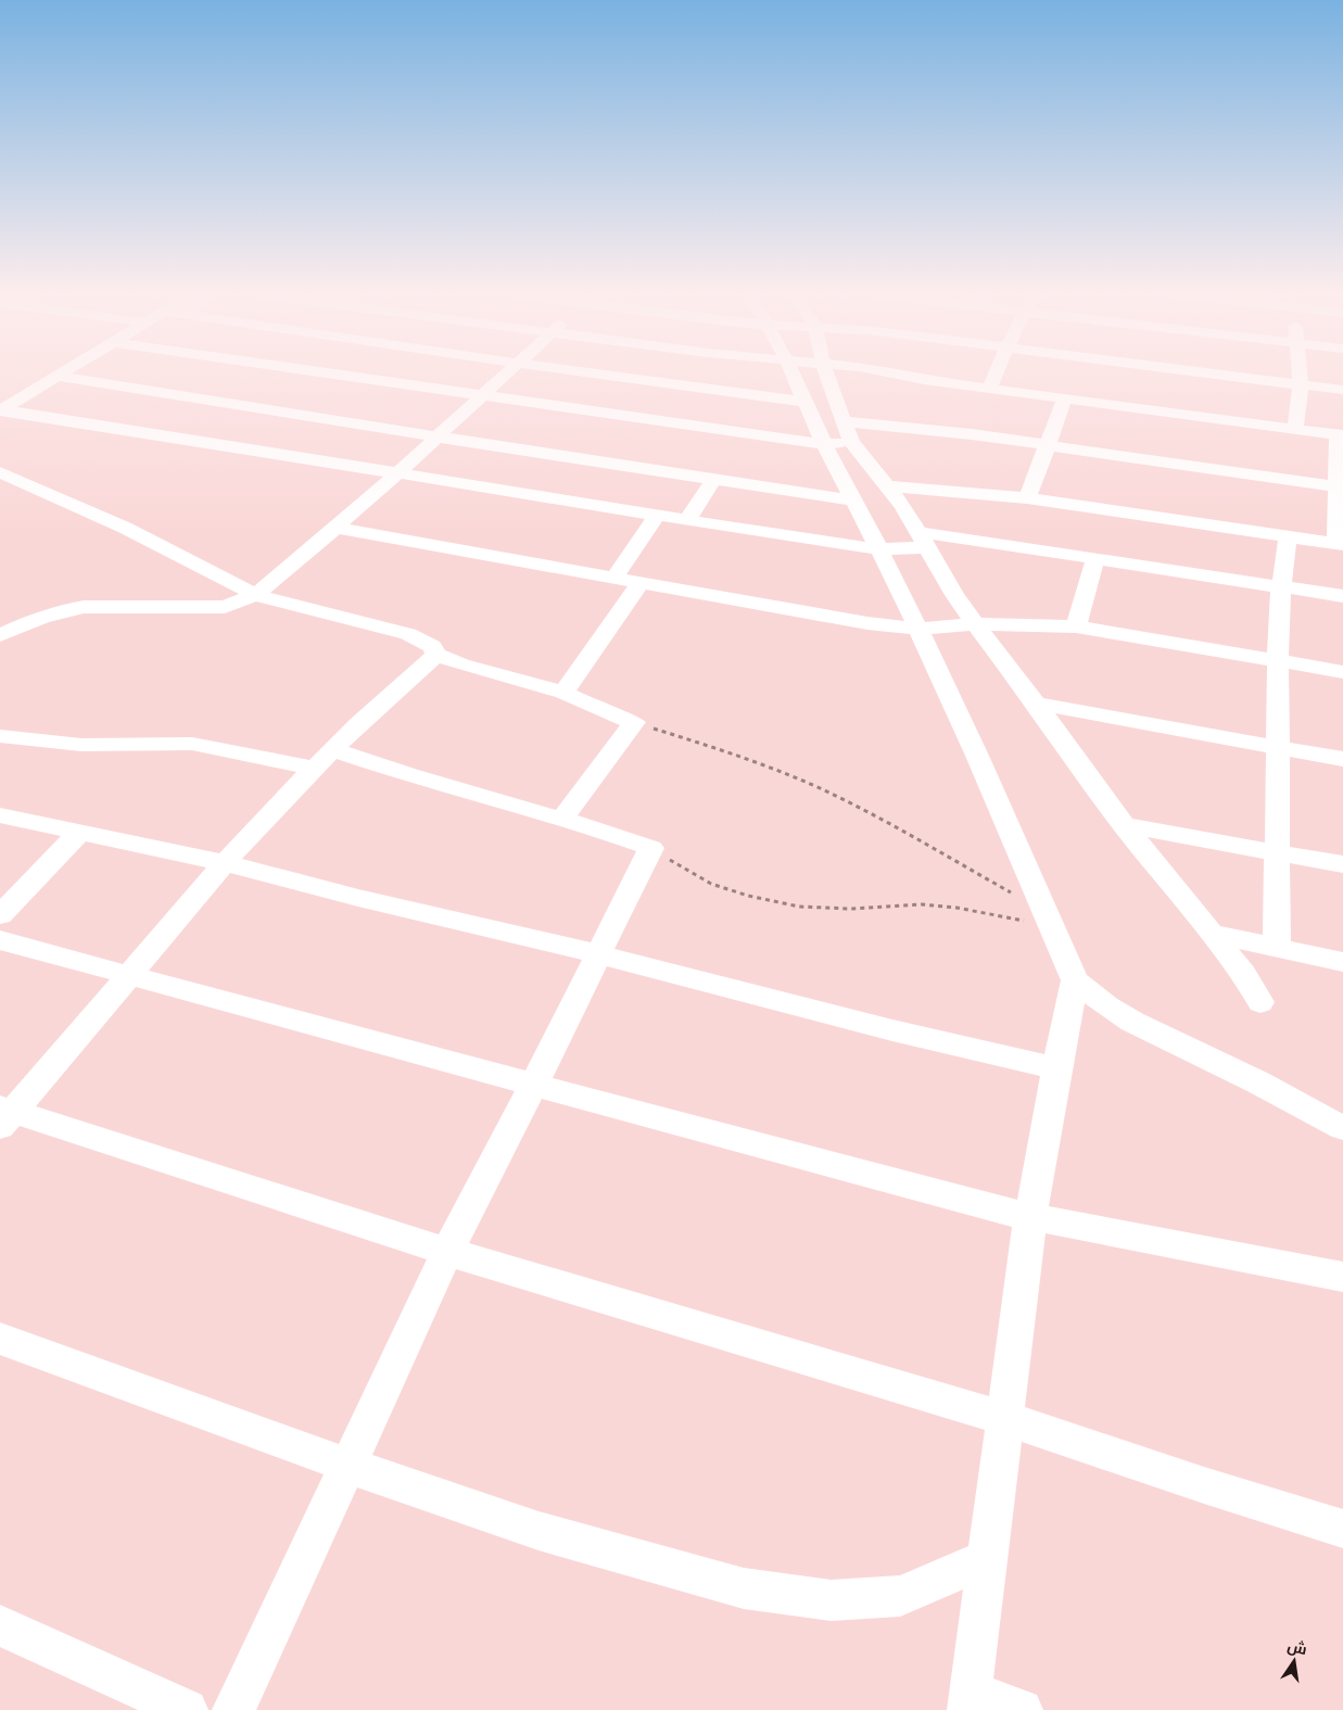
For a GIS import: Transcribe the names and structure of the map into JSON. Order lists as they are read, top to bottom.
{
  "north": "top"
}
